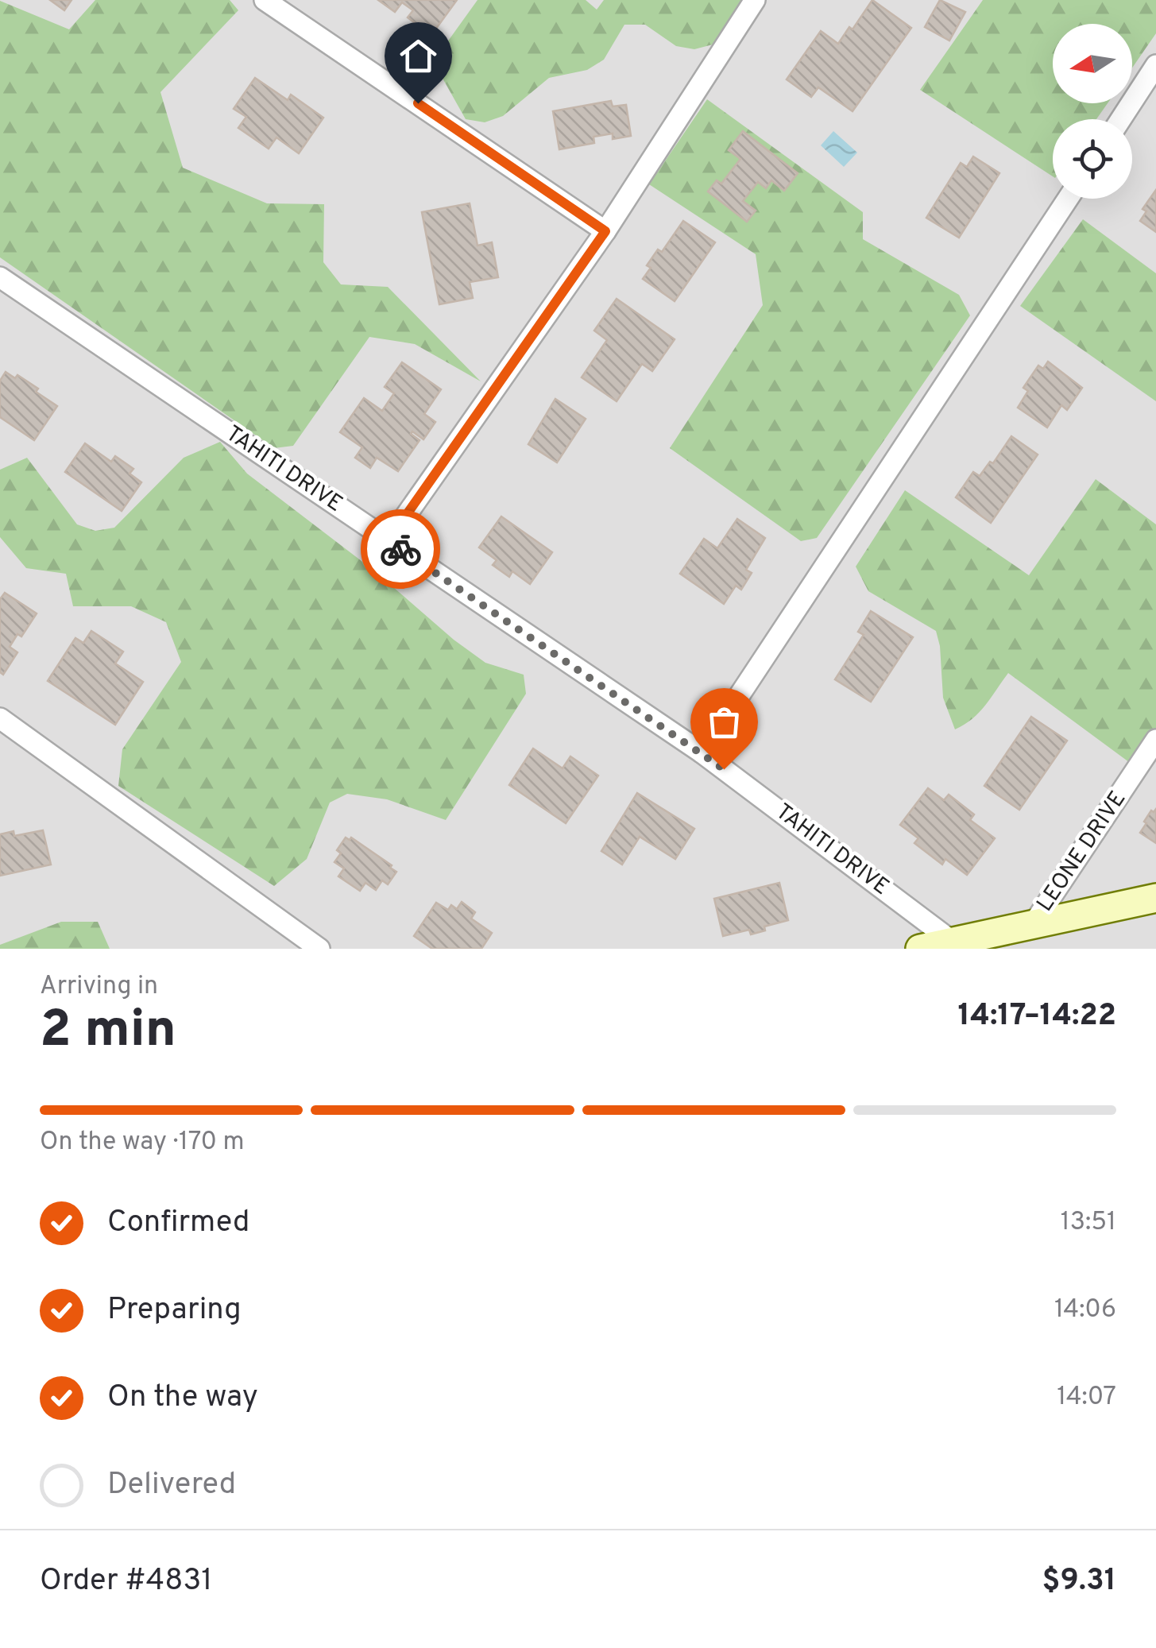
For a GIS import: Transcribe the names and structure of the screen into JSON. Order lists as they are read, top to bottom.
{
  "streets": {
    "street": ["TAHITI DRIVE", "LEONE DRIVE"]
  },
  "north": "left",
  "page": {
    "heading": ["2 min", "Arriving in", "14:17–14:22"],
    "panel": ["Order #4831", "$9.31"],
    "bar": "On the way · 170 m",
    "list": [
      ["Confirmed", "13:51"],
      ["Preparing", "14:06"],
      ["On the way", "14:07"],
      "Delivered"
    ]
  }
}
